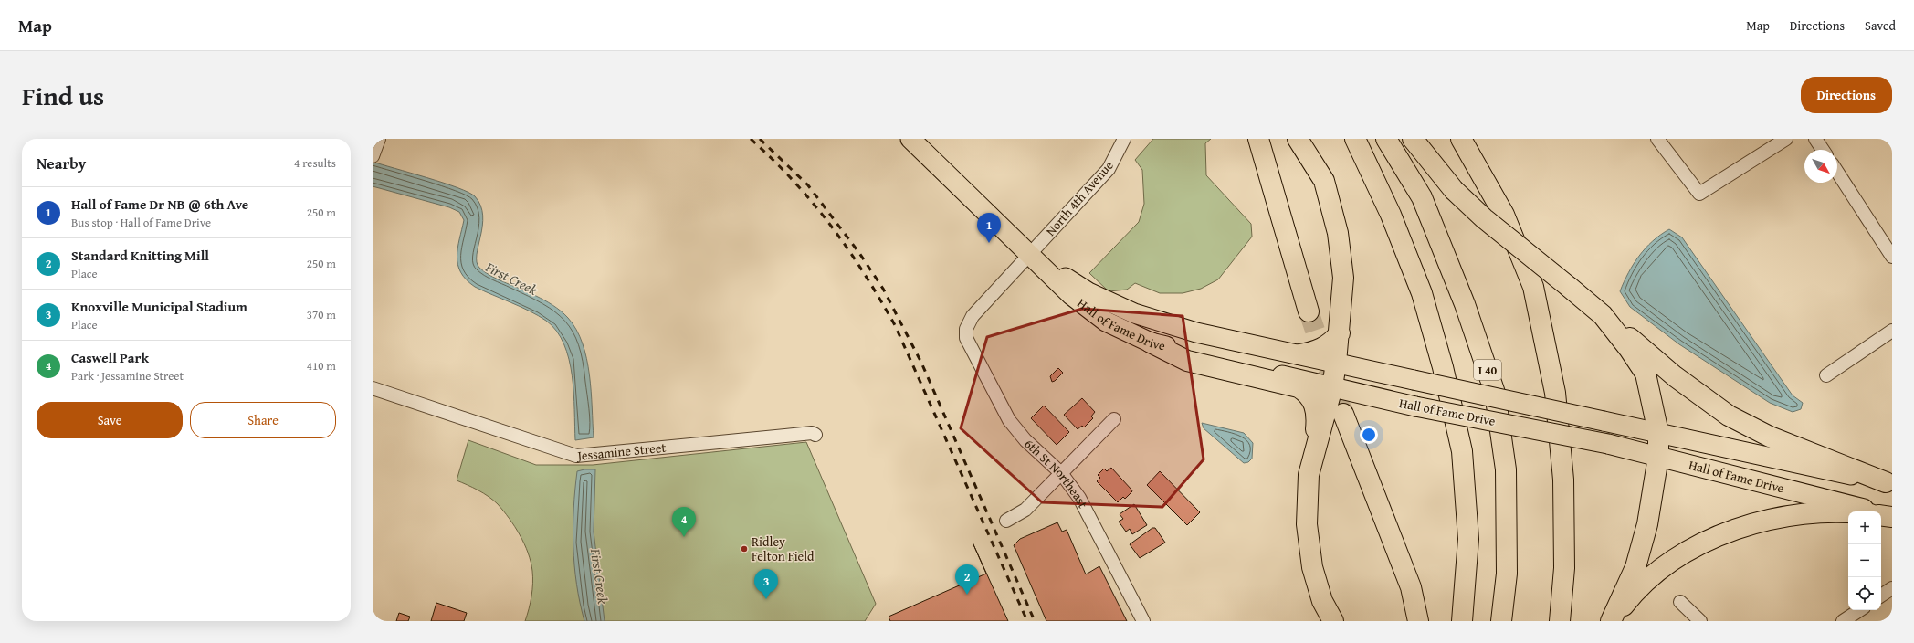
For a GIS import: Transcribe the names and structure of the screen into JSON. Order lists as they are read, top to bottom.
{
  "streets": {
    "highway": ["I 40"],
    "main road": ["Hall of Fame Drive"],
    "street": ["North 4th Avenue", "Jessamine Street", "6th St Northeast"]
  },
  "crossings": [
    ["North 4th Avenue", "Hall of Fame Drive"],
    ["North 4th Avenue", "6th St Northeast"]
  ],
  "water": ["First Creek"],
  "places": ["Ridley Felton Field"],
  "north": "bottom right",
  "page": {
    "header": "Map",
    "nav": ["Map", "Directions", "Saved"],
    "title": "Find us",
    "buttons": [
      "Directions",
      ["Save", "Share"]
    ],
    "heading": ["Nearby", "4 results"],
    "list": [
      {
        "mark": "1",
        "name": "Hall of Fame Dr NB @ 6th Ave",
        "note": "Bus stop · Hall of Fame Drive",
        "value": "250 m"
      },
      {
        "mark": "2",
        "name": "Standard Knitting Mill",
        "note": "Place",
        "value": "250 m"
      },
      {
        "mark": "3",
        "name": "Knoxville Municipal Stadium",
        "note": "Place",
        "value": "370 m"
      },
      {
        "mark": "4",
        "name": "Caswell Park",
        "note": "Park · Jessamine Street",
        "value": "410 m"
      }
    ],
    "pins": [
      "1",
      "4",
      "2",
      "3"
    ],
    "map_buttons": ["+", "−"]
  }
}
